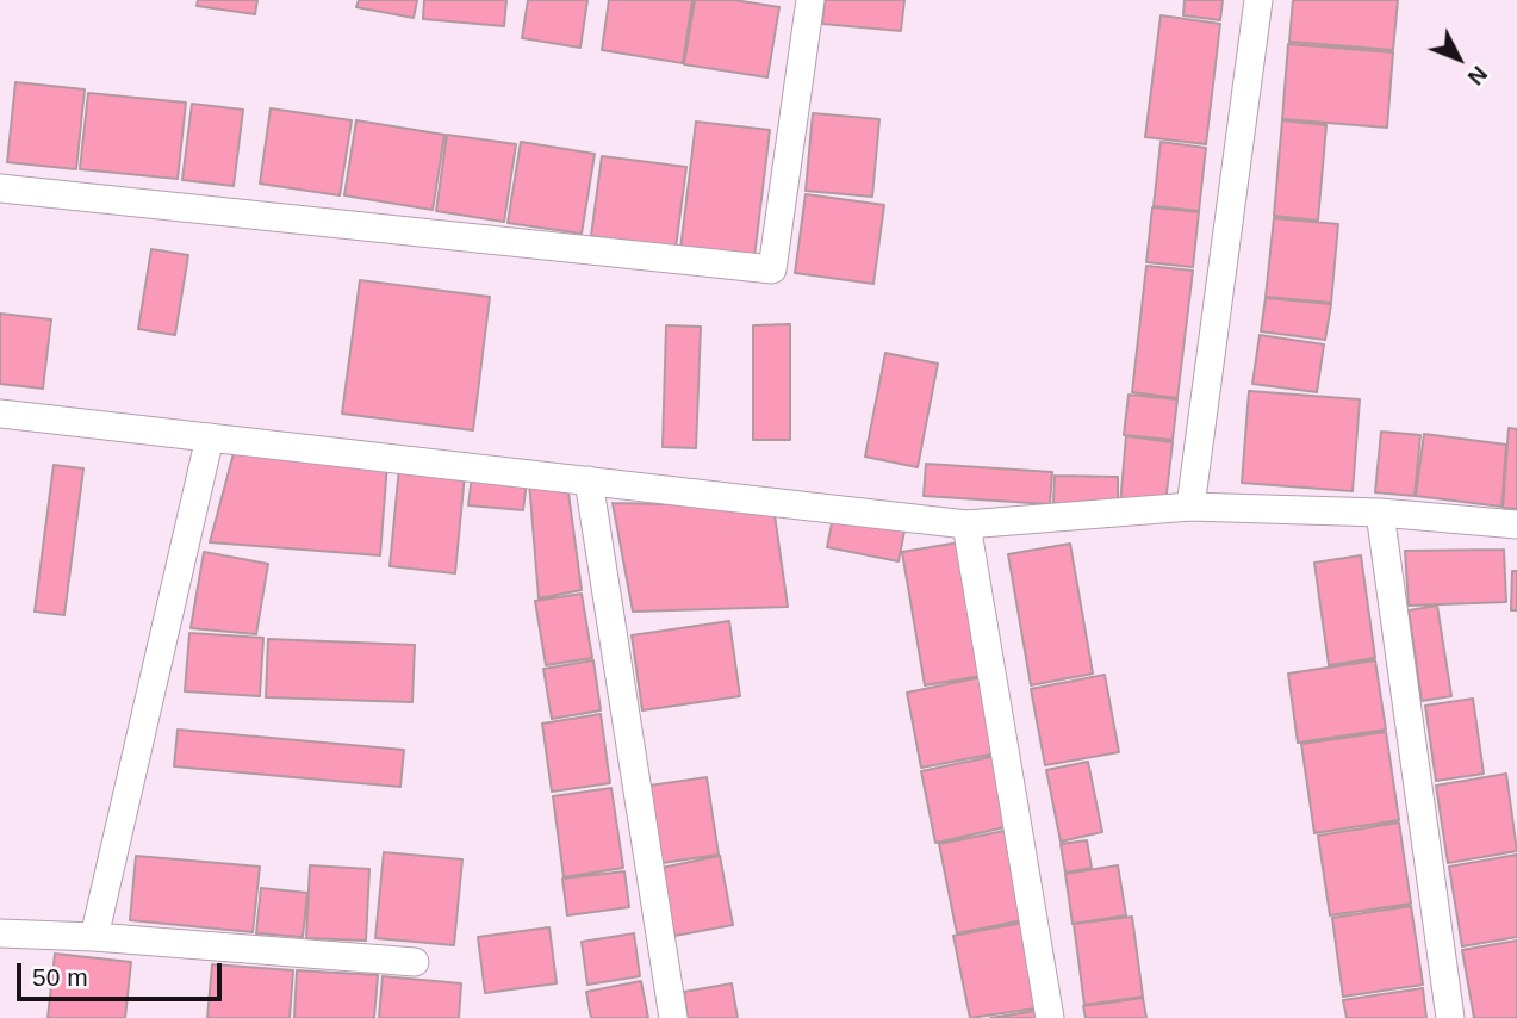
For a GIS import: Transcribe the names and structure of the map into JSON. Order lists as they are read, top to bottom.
{
  "scale_bar": "50 m",
  "north": "bottom right"
}
